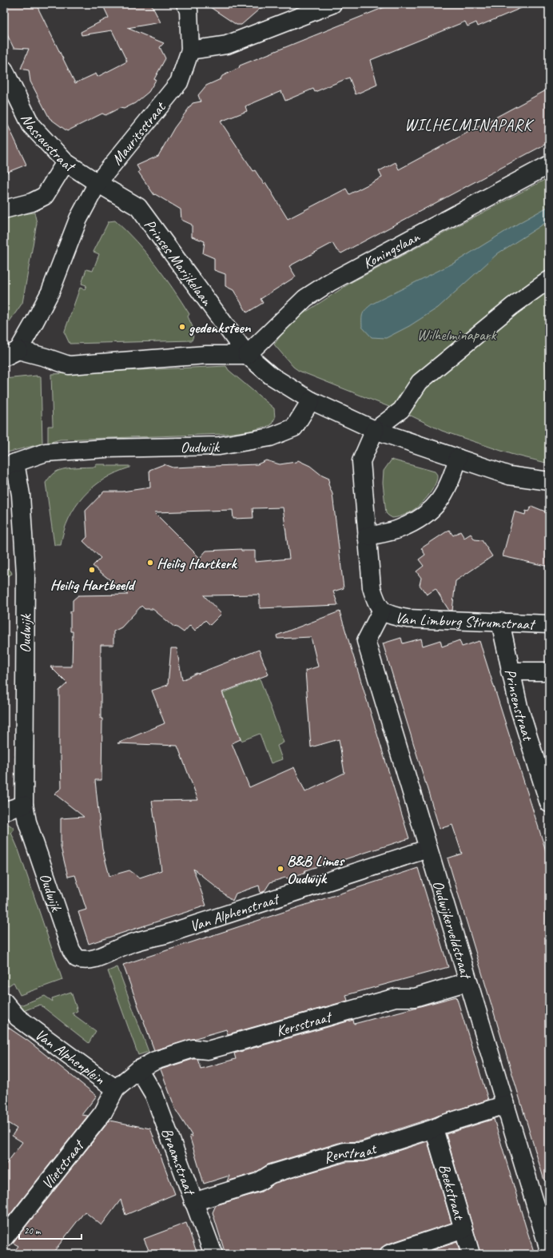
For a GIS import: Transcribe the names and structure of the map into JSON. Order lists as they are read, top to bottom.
{
  "streets": {
    "street": [
      "Mauritsstraat",
      "Nassaustraat",
      "Koningslaan",
      "Prinses Marijkelaan",
      "Oudwijk",
      "Van Limburg Stirumstraat",
      "Prinsenstraat",
      "Van Alphenstraat",
      "Oudwijkerveldstraat",
      "Kersstraat",
      "Van Alphenplein",
      "Renstraat",
      "Braamstraat",
      "Vlietstraat",
      "Beekstraat"
    ]
  },
  "crossings": [
    ["Mauritsstraat", "Nassaustraat"],
    ["Mauritsstraat", "Prinses Marijkelaan"],
    ["Nassaustraat", "Prinses Marijkelaan"],
    ["Koningslaan", "Prinses Marijkelaan"],
    ["Oudwijk", "Van Alphenstraat"],
    ["Van Limburg Stirumstraat", "Prinsenstraat"],
    ["Van Limburg Stirumstraat", "Oudwijkerveldstraat"],
    ["Van Alphenstraat", "Oudwijkerveldstraat"],
    ["Oudwijkerveldstraat", "Kersstraat"],
    ["Oudwijkerveldstraat", "Renstraat"],
    ["Kersstraat", "Van Alphenplein"],
    ["Kersstraat", "Braamstraat"],
    ["Van Alphenplein", "Braamstraat"],
    ["Van Alphenplein", "Vlietstraat"],
    ["Renstraat", "Braamstraat"],
    ["Renstraat", "Beekstraat"]
  ],
  "districts": ["WILHELMINAPARK"],
  "parks": ["Wilhelminapark"],
  "places": [
    "gedenksteen",
    "Heilig Hartkerk",
    "Heilig Hartbeeld",
    "B&B Limes Oudwijk"
  ],
  "scale_bar": "20 m"
}
